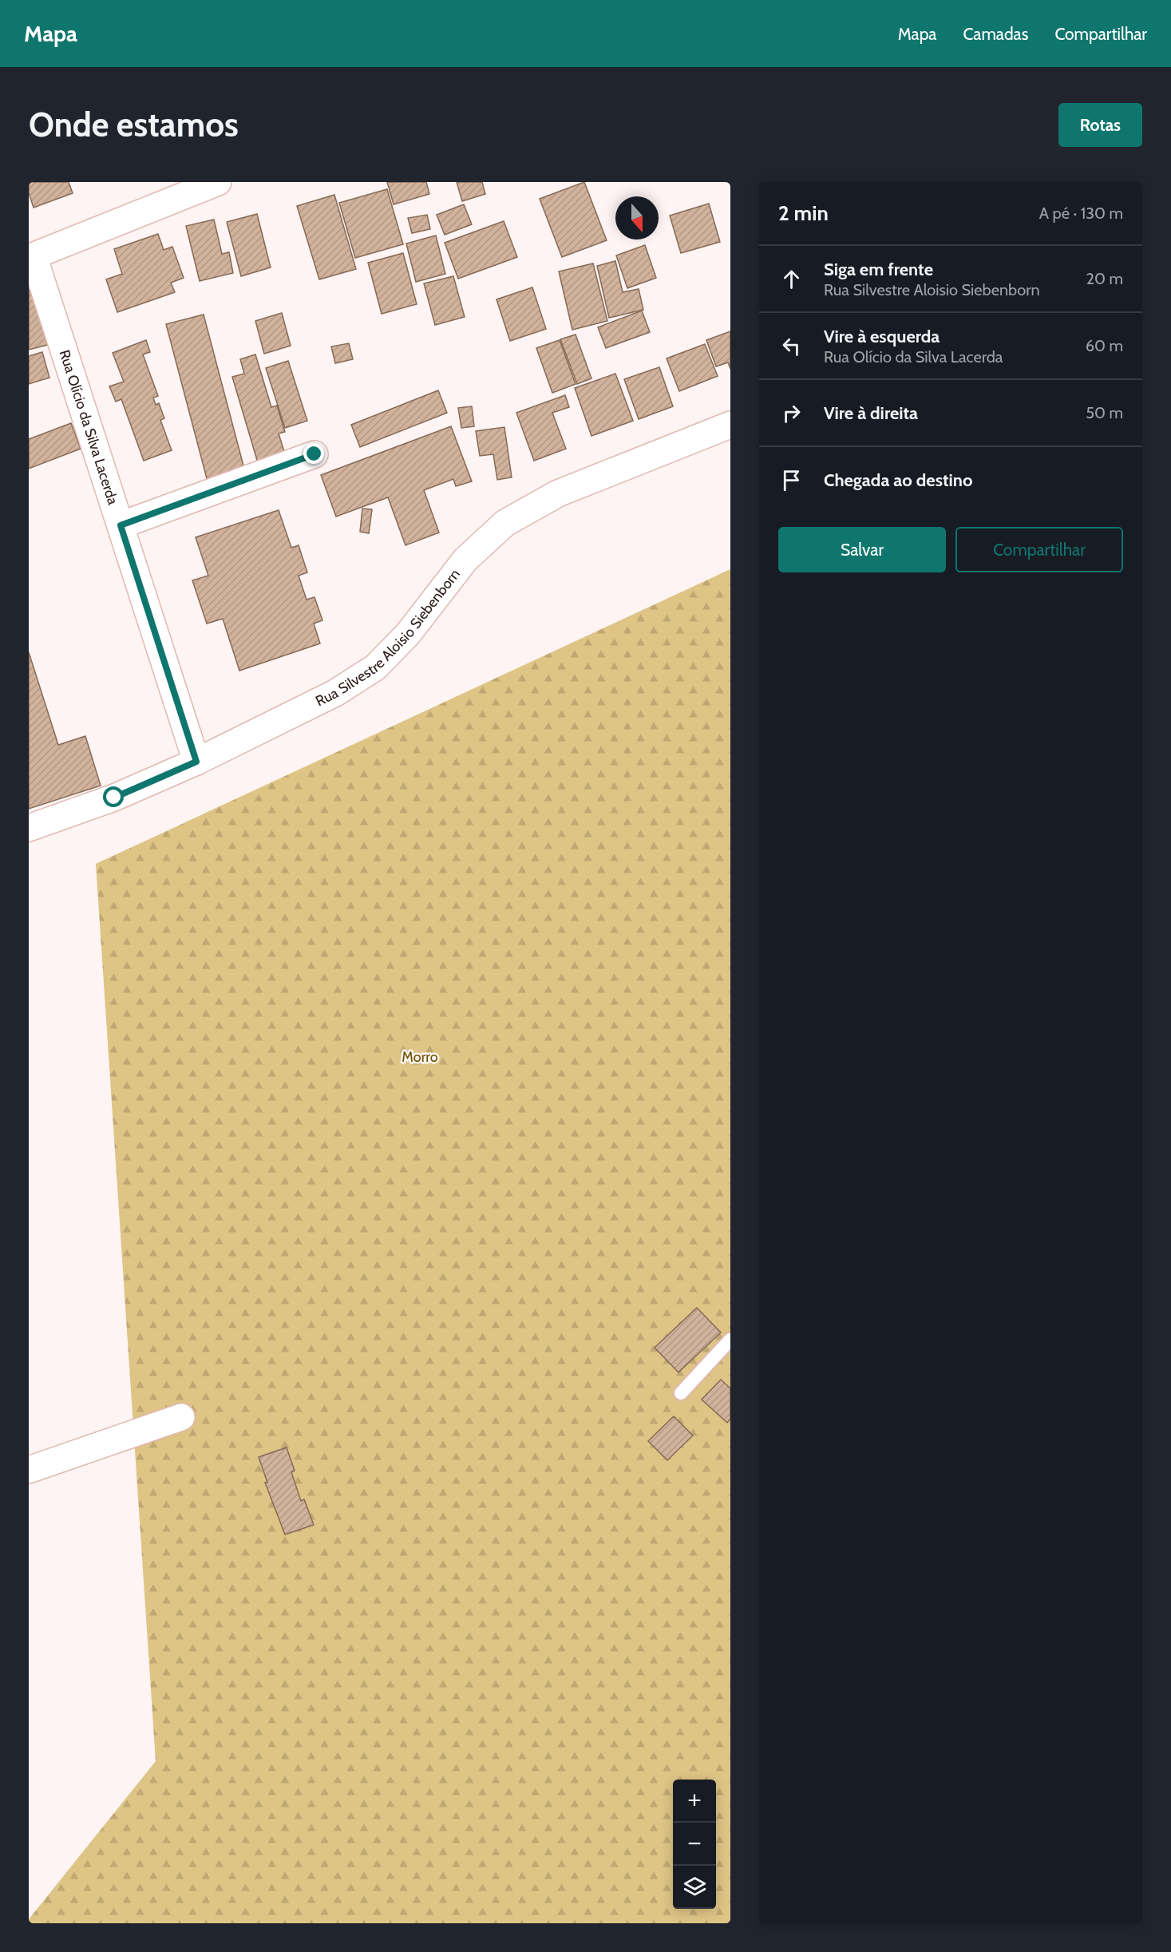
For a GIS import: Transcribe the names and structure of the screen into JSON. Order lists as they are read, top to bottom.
{
  "streets": {
    "street": ["Rua Olício da Silva Lacerda", "Rua Silvestre Aloisio Siebenborn"]
  },
  "crossings": [
    ["Rua Olício da Silva Lacerda", "Rua Silvestre Aloisio Siebenborn"]
  ],
  "parks": ["Morro"],
  "north": "bottom",
  "page": {
    "header": "Mapa",
    "nav": ["Mapa", "Camadas", "Compartilhar"],
    "buttons": [
      "Rotas",
      ["Salvar", "Compartilhar"]
    ],
    "title": "Onde estamos",
    "heading": ["2 min", "A pé · 130 m"],
    "list": [
      ["Siga em frente", "Rua Silvestre Aloisio Siebenborn", "20 m"],
      ["Vire à esquerda", "Rua Olício da Silva Lacerda", "60 m"],
      ["Vire à direita", "50 m"],
      "Chegada ao destino"
    ],
    "map_buttons": ["+", "−"]
  }
}
